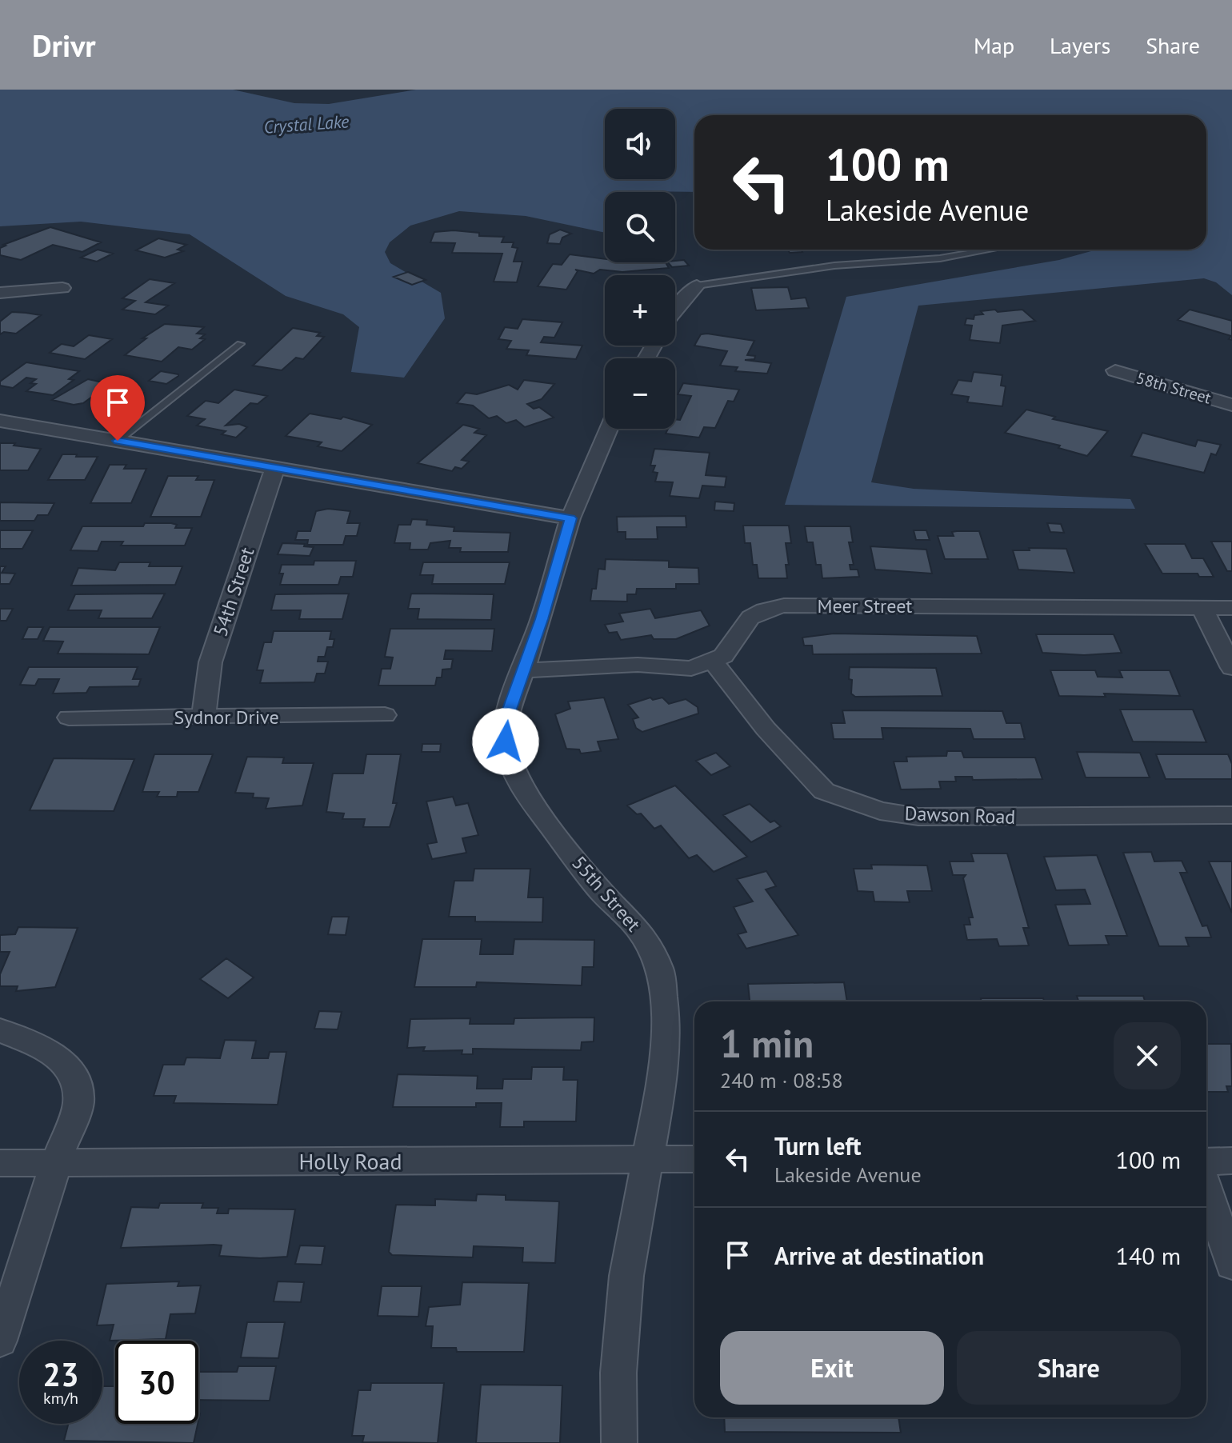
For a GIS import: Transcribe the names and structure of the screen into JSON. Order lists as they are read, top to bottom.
{
  "streets": {
    "street": [
      "58th Street",
      "54th Street",
      "Meer Street",
      "Sydnor Drive",
      "Dawson Road",
      "55th Street",
      "Holly Road"
    ]
  },
  "crossings": [
    ["54th Street", "Sydnor Drive"],
    ["Meer Street", "Dawson Road"],
    ["55th Street", "Holly Road"]
  ],
  "water": ["Crystal Lake"],
  "page": {
    "header": "Drivr",
    "nav": ["Map", "Layers", "Share"],
    "map_buttons": ["+", "−"],
    "turn": ["100 m", "Lakeside Avenue"],
    "heading": ["1 min", "240 m · 08:58"],
    "list": [
      {
        "name": "Turn left",
        "note": "Lakeside Avenue",
        "value": "100 m"
      },
      {
        "name": "Arrive at destination",
        "value": "140 m"
      }
    ],
    "buttons": ["Exit", "Share"],
    "speed": "23 km/h",
    "limit": "30"
  }
}
